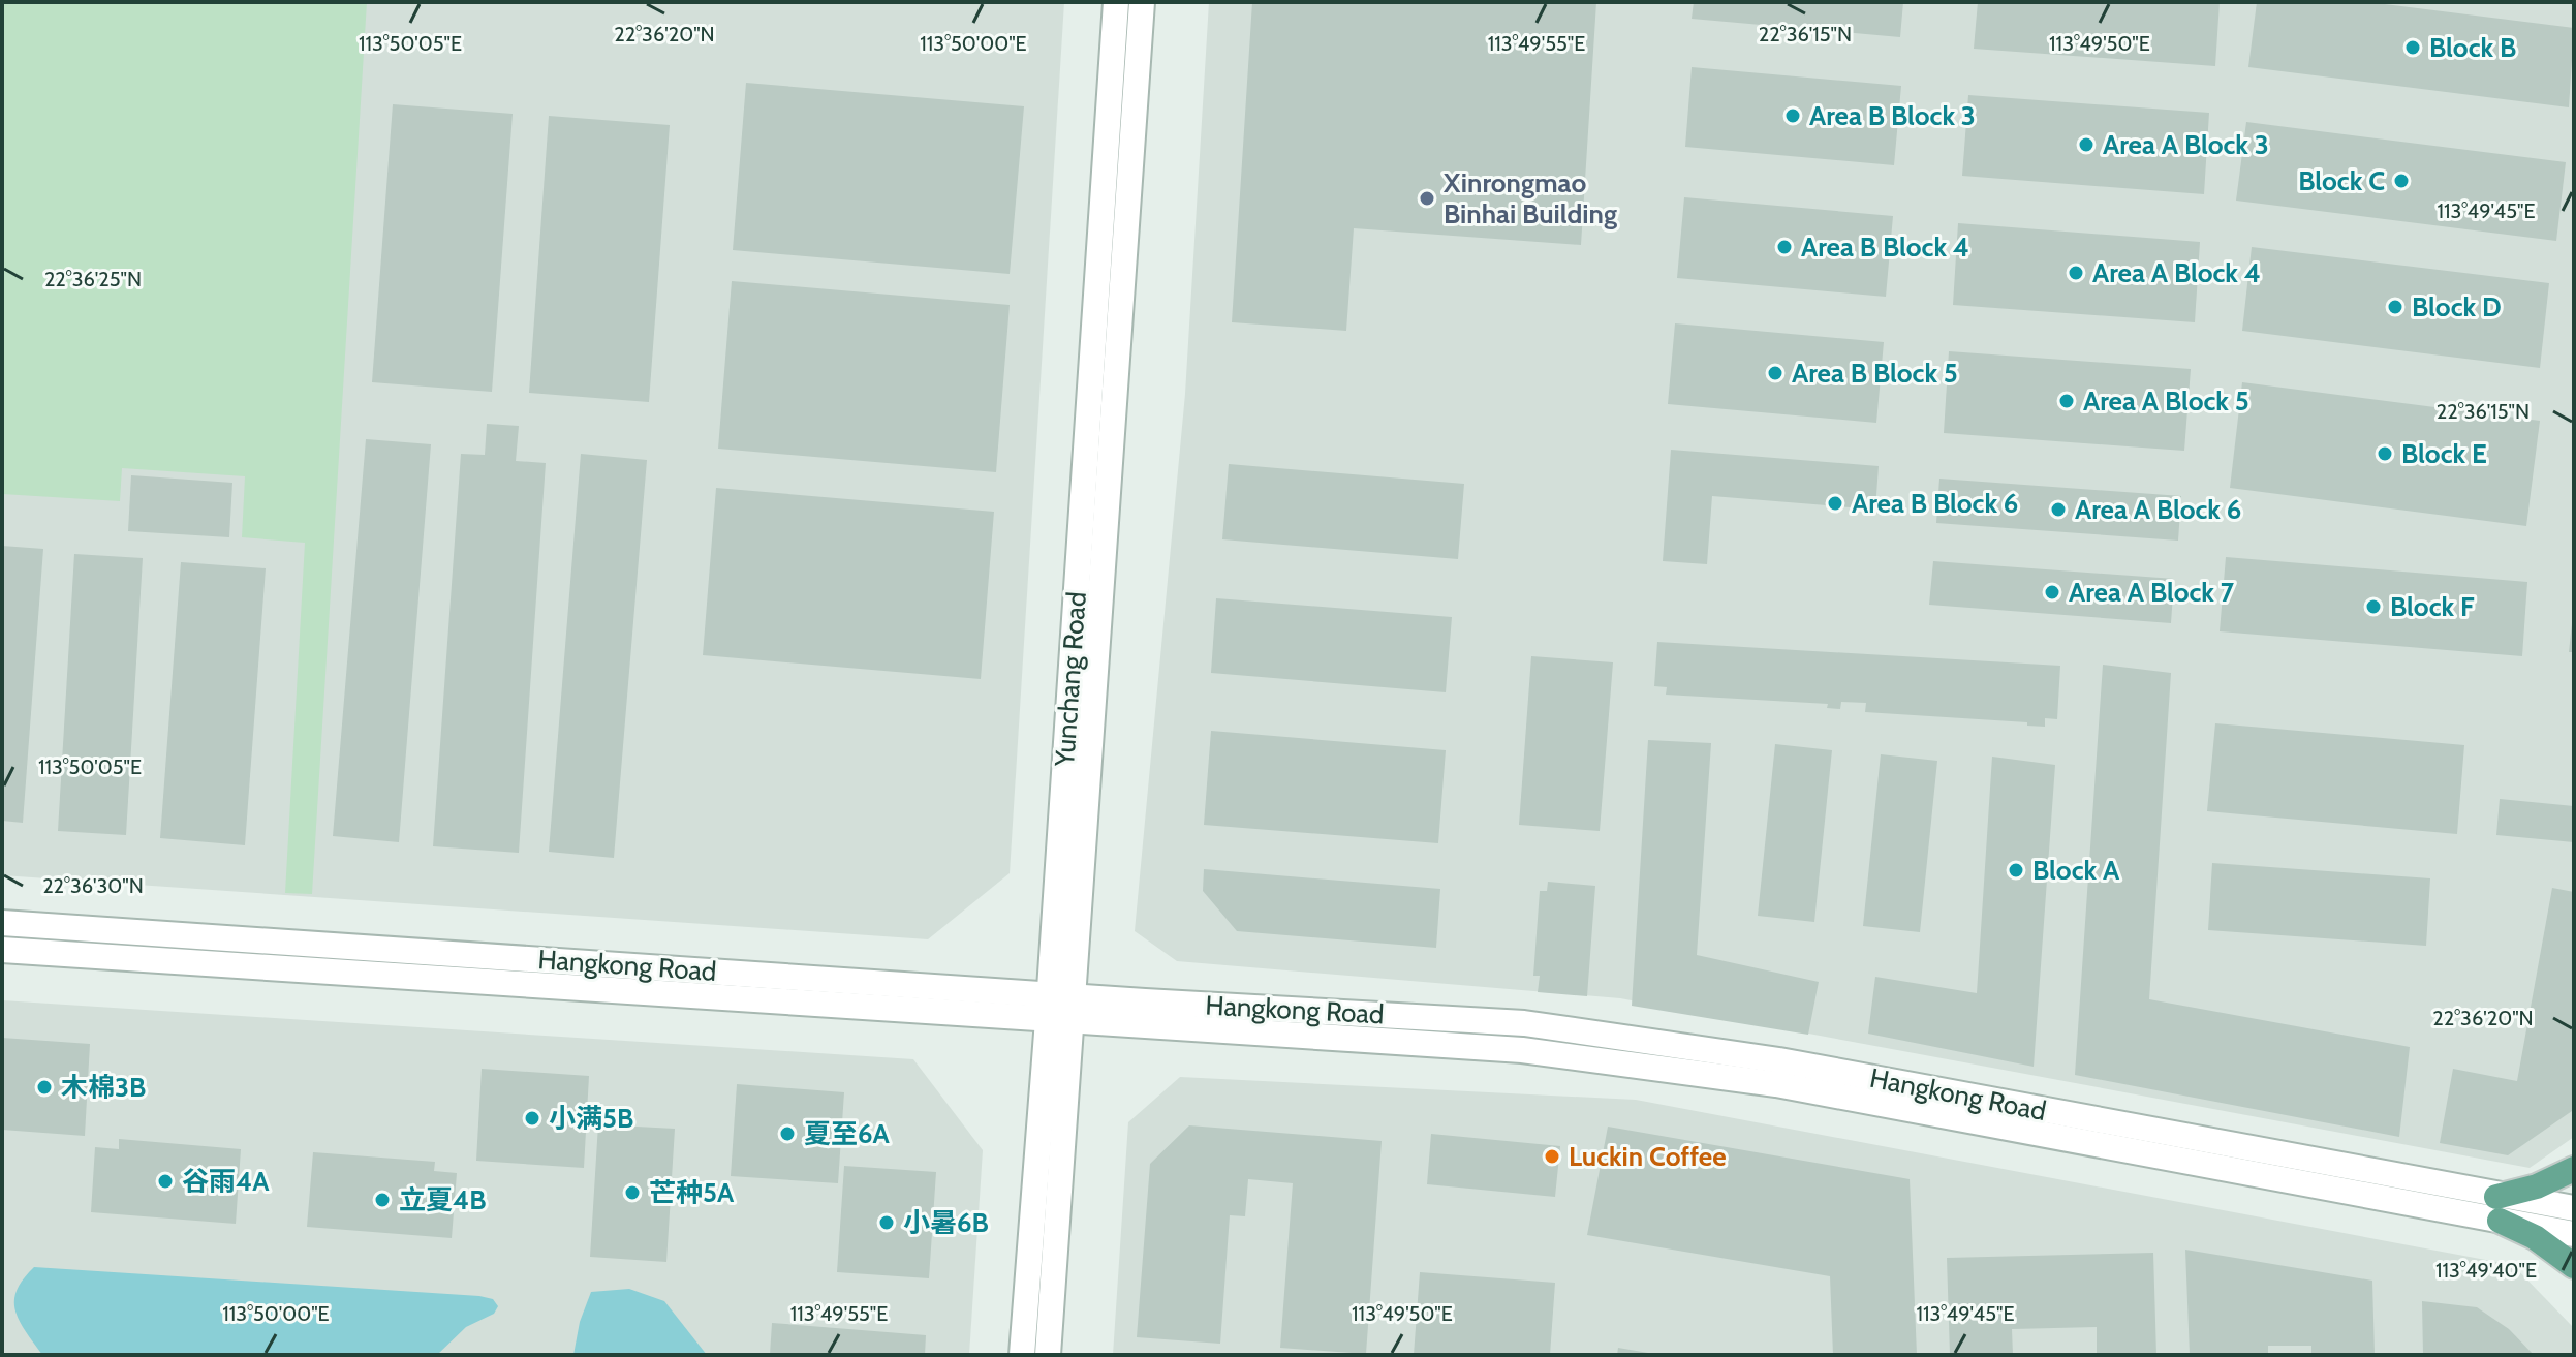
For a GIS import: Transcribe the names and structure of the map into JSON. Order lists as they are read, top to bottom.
{
  "streets": {
    "street": ["Yunchang Road", "Hangkong Road"]
  },
  "crossings": [
    ["Yunchang Road", "Hangkong Road"]
  ],
  "places": [
    "Block B",
    "Area B Block 3",
    "Area A Block 3",
    "Block C",
    "Xinrongmao Binhai Building",
    "Area B Block 4",
    "Area A Block 4",
    "Block D",
    "Area B Block 5",
    "Area A Block 5",
    "Block E",
    "Area B Block 6",
    "Area A Block 6",
    "Area A Block 7",
    "Block F",
    "Block A",
    "木棉3B",
    "小满5B",
    "夏至6A",
    "Luckin Coffee",
    "谷雨4A",
    "芒种5A",
    "立夏4B",
    "小暑6B"
  ],
  "coordinates": [
    "22°36'20\"N",
    "22°36'15\"N",
    "113°50'05\"E",
    "113°50'00\"E",
    "113°49'55\"E",
    "113°49'50\"E",
    "113°49'45\"E",
    "22°36'25\"N",
    "22°36'30\"N",
    "113°49'40\"E"
  ]
}
